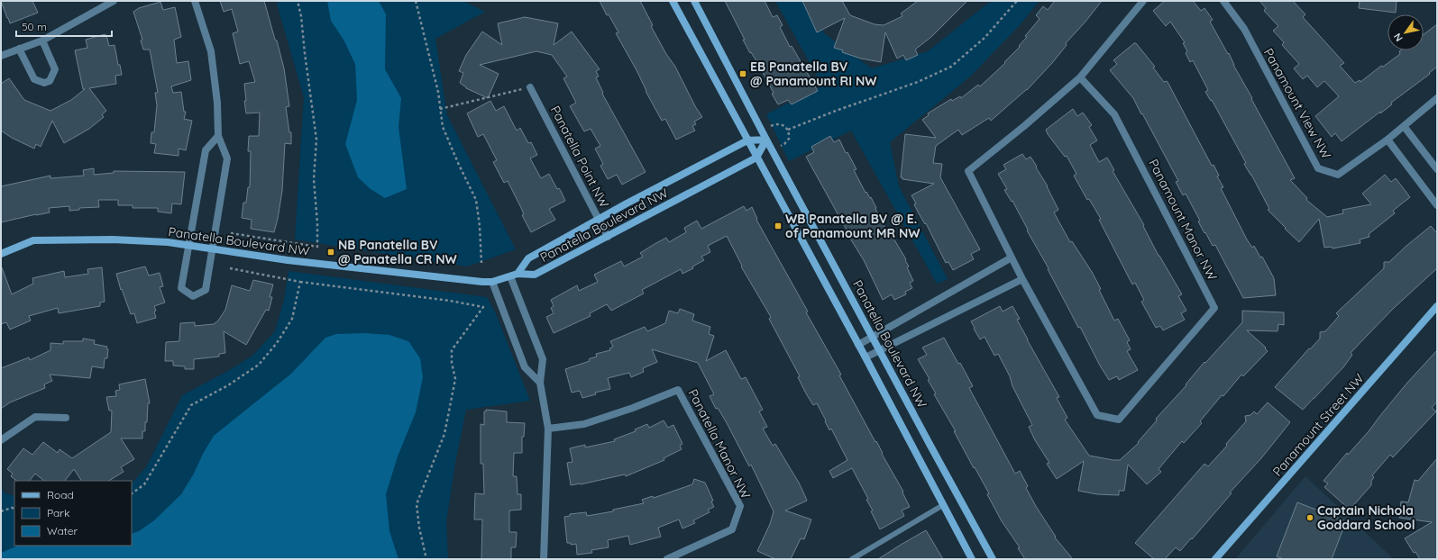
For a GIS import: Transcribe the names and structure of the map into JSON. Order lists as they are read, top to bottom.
{
  "streets": {
    "street": [
      "Panamount View NW",
      "Panatella Point NW",
      "Panamount Manor NW",
      "Panatella Boulevard NW",
      "Panamount Street NW",
      "Panatella Manor NW"
    ]
  },
  "crossings": [
    ["Panatella Point NW", "Panatella Boulevard NW"]
  ],
  "places": {
    "transit": ["EB Panatella BV @ Panamount RI NW", "WB Panatella BV @ E. of Panamount MR NW", "NB Panatella BV @ Panatella CR NW"],
    "other": ["Captain Nichola Goddard School"]
  },
  "legend": ["Road", "Park", "Water"],
  "scale_bar": "50 m",
  "north": "bottom left"
}
